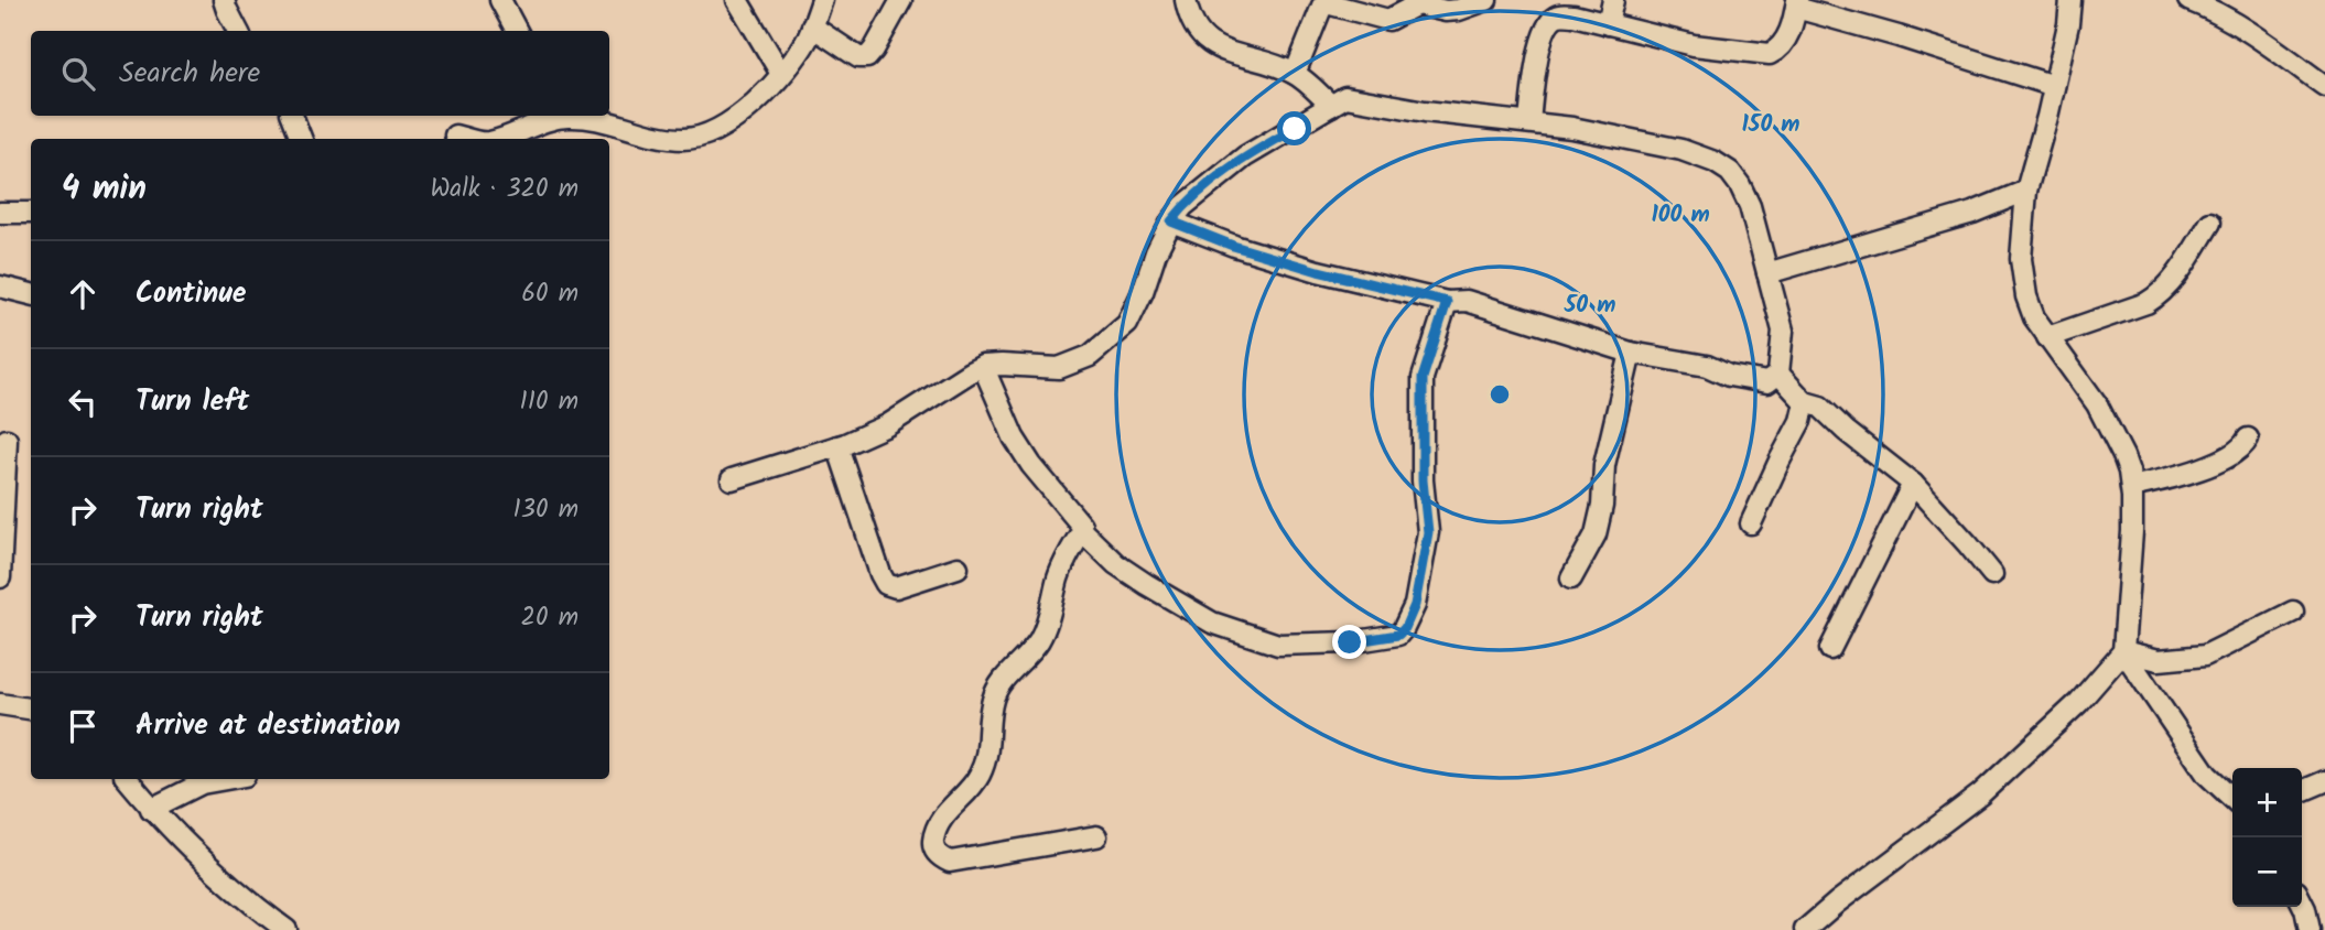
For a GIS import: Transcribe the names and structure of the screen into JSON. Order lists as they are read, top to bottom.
{
  "page": {
    "search": "Search here",
    "heading": ["4 min", "Walk · 320 m"],
    "list": [
      ["Continue", "60 m"],
      ["Turn left", "110 m"],
      ["Turn right", "130 m"],
      ["Turn right", "20 m"],
      "Arrive at destination"
    ],
    "map_buttons": ["+", "−"]
  },
  "rings": ["150 m", "100 m", "50 m"]
}
